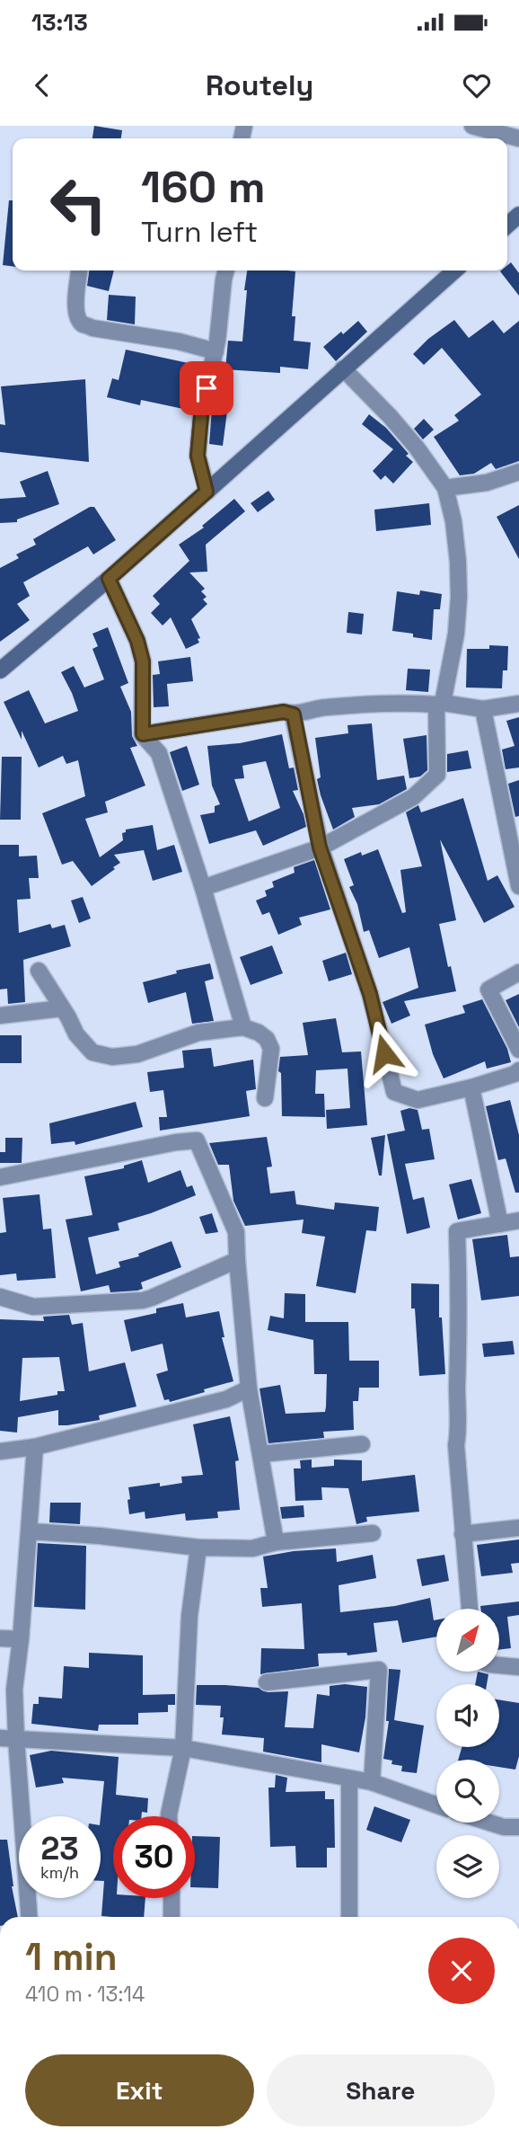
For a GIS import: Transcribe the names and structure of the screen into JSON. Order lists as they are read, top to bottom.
{
  "north": "top right",
  "page": {
    "status": "13:13",
    "header": "Routely",
    "turn": ["160 m", "Turn left"],
    "speed": "23 km/h",
    "limit": "30",
    "heading": ["1 min", "410 m · 13:14"],
    "buttons": ["Exit", "Share"]
  }
}
